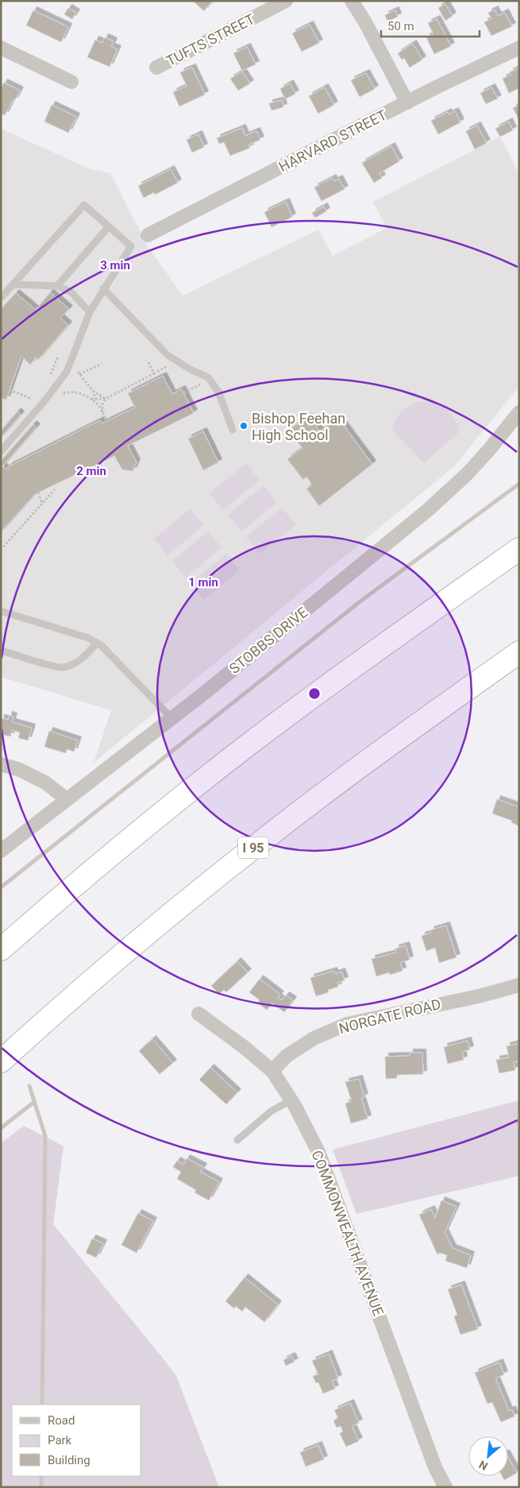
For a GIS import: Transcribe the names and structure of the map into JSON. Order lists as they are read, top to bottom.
{
  "streets": {
    "highway": ["I 95"],
    "street": [
      "TUFTS STREET",
      "HARVARD STREET",
      "STOBBS DRIVE",
      "NORGATE ROAD",
      "COMMONWEALTH AVENUE"
    ]
  },
  "crossings": [
    ["NORGATE ROAD", "COMMONWEALTH AVENUE"]
  ],
  "places": ["Bishop Feehan High School"],
  "legend": ["Road", "Park", "Building"],
  "scale_bar": "50 m",
  "north": "bottom left",
  "rings": ["3 min", "2 min", "1 min"]
}
